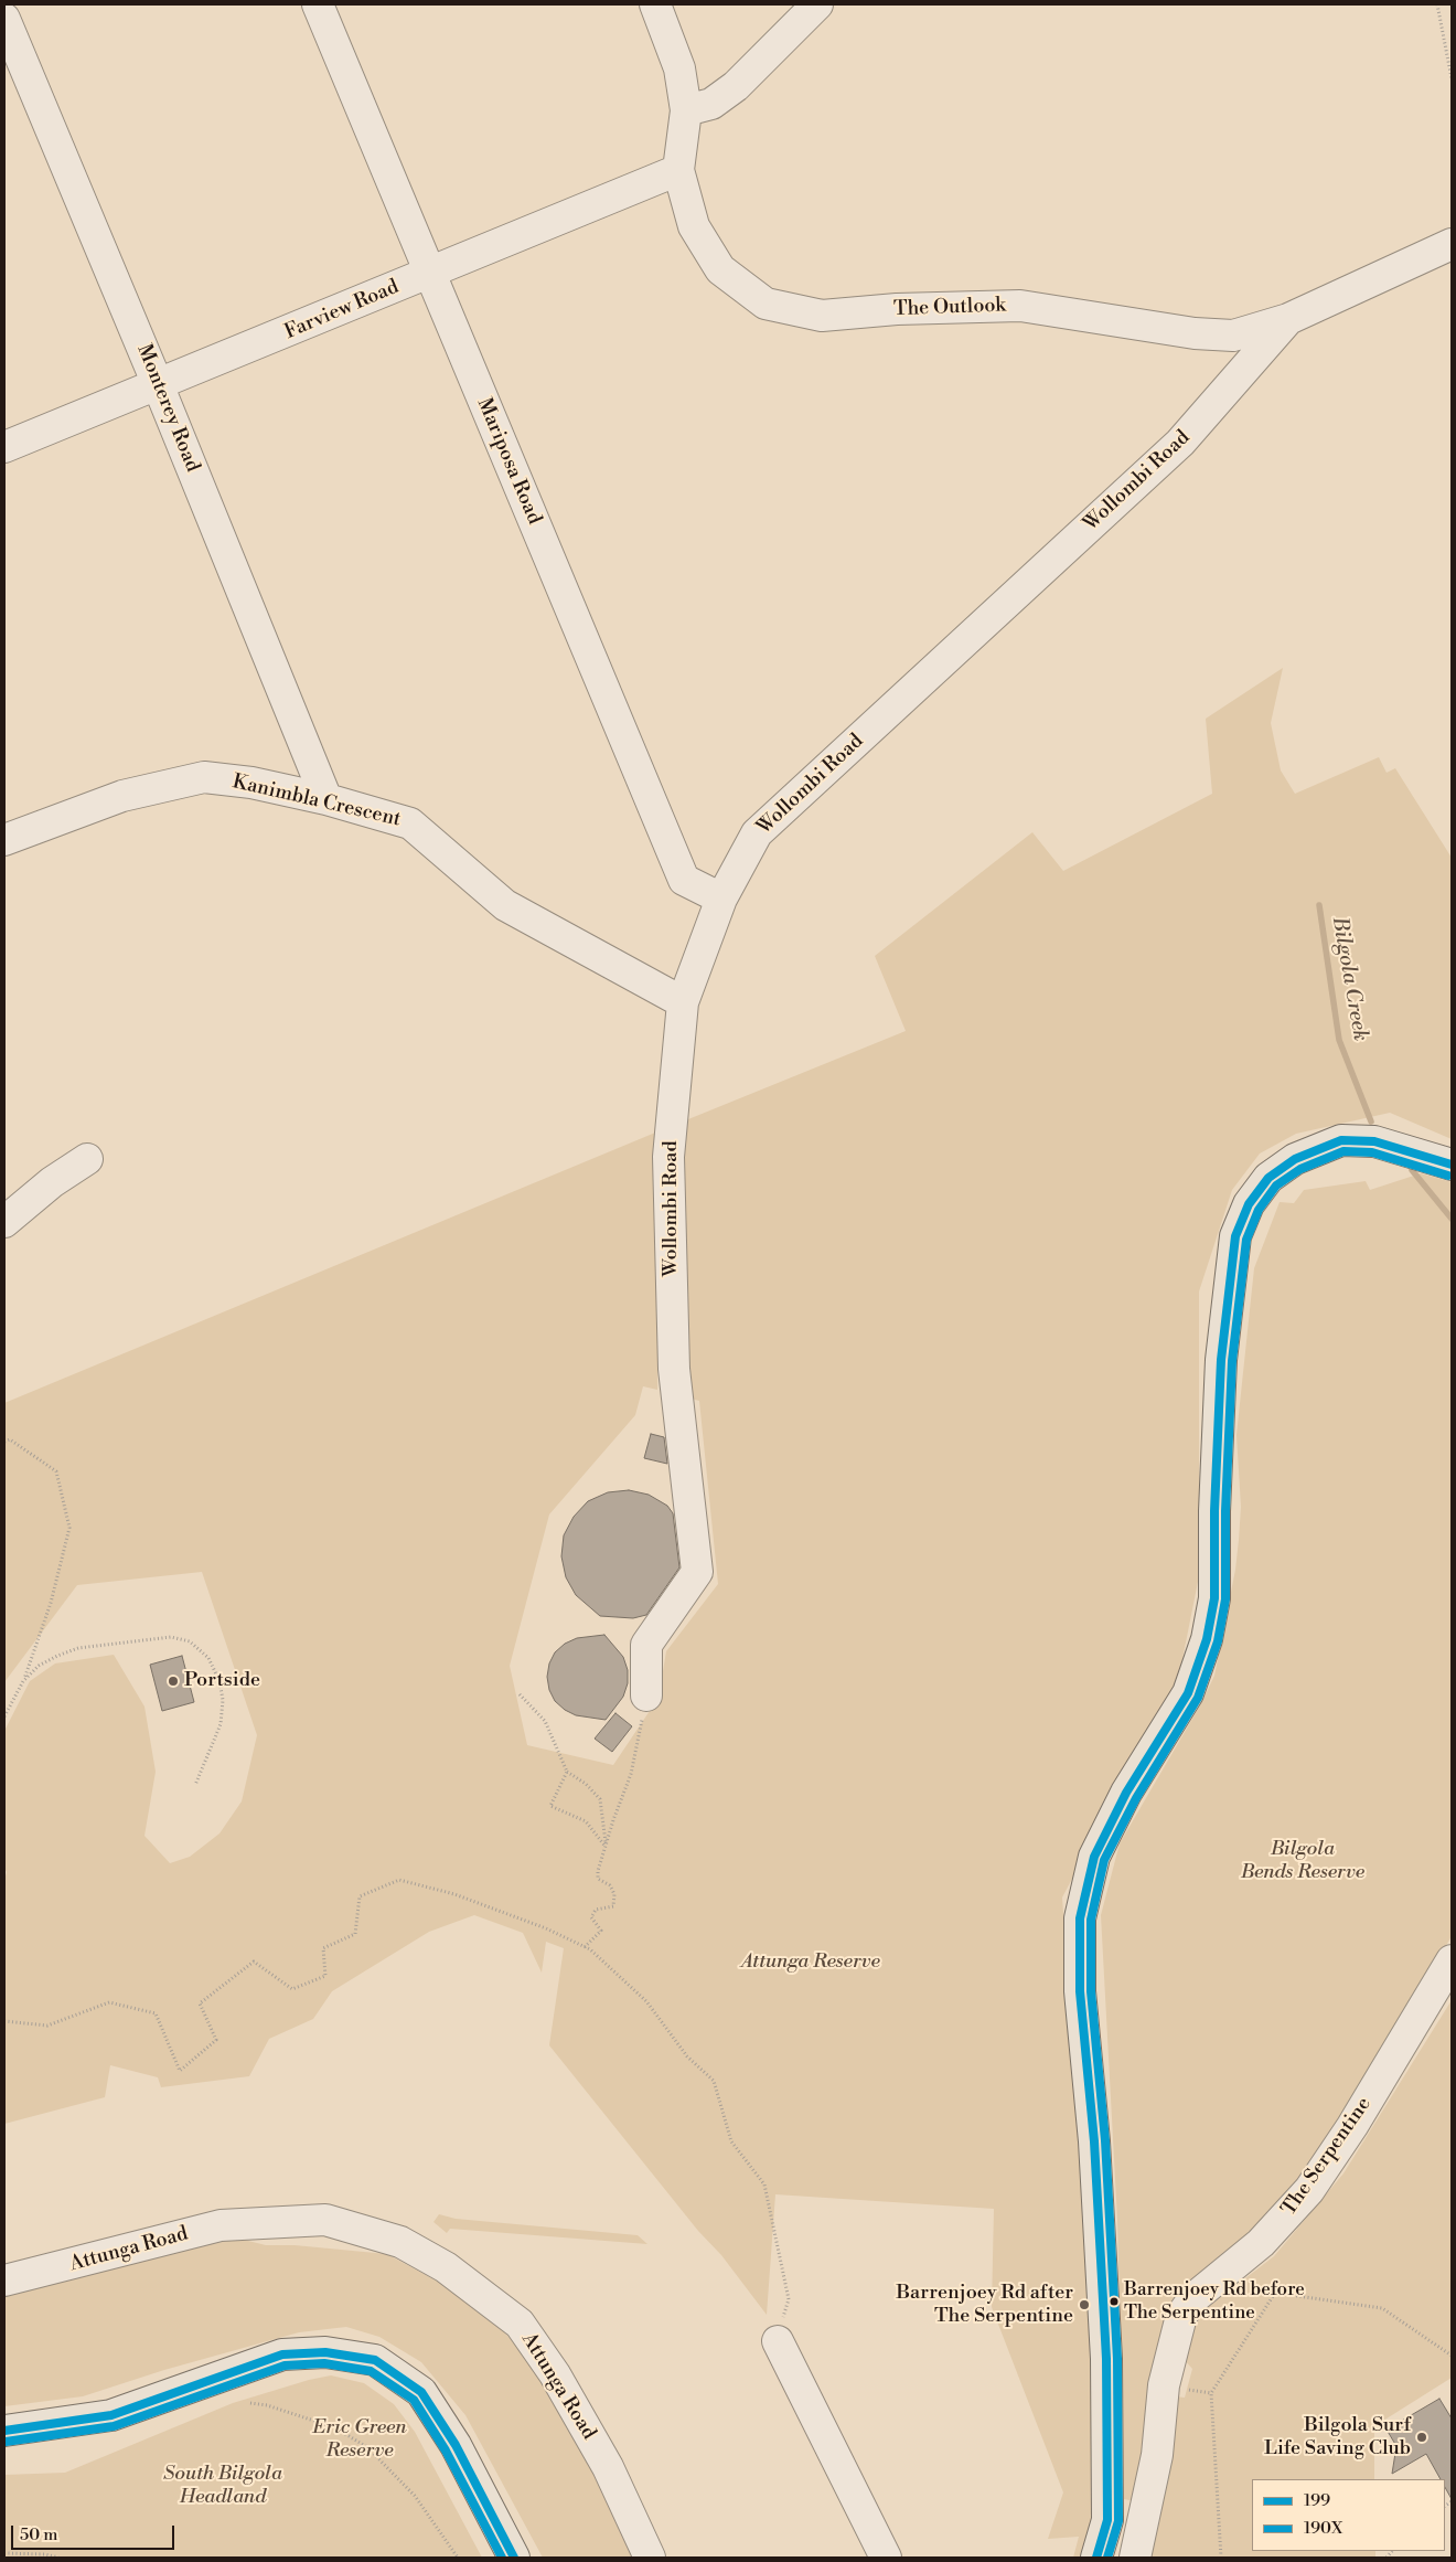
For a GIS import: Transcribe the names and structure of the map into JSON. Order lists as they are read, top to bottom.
{
  "streets": {
    "street": [
      "The Outlook",
      "Farview Road",
      "Monterey Road",
      "Mariposa Road",
      "Wollombi Road",
      "Kanimbla Crescent",
      "The Serpentine",
      "Attunga Road"
    ]
  },
  "crossings": [
    ["The Outlook", "Farview Road"],
    ["The Outlook", "Wollombi Road"],
    ["Farview Road", "Monterey Road"],
    ["Farview Road", "Mariposa Road"],
    ["Monterey Road", "Kanimbla Crescent"],
    ["Mariposa Road", "Wollombi Road"],
    ["Wollombi Road", "Kanimbla Crescent"]
  ],
  "water": ["Bilgola Creek"],
  "parks": [
    "Bilgola Bends Reserve",
    "Attunga Reserve",
    "Eric Green Reserve",
    "South Bilgola Headland"
  ],
  "places": [
    "Portside",
    "Barrenjoey Rd before The Serpentine",
    "Barrenjoey Rd after The Serpentine",
    "Bilgola Surf Life Saving Club"
  ],
  "lines": ["transit line 199", "transit line 190X"],
  "legend": ["199", "190X"],
  "scale_bar": "50 m"
}
